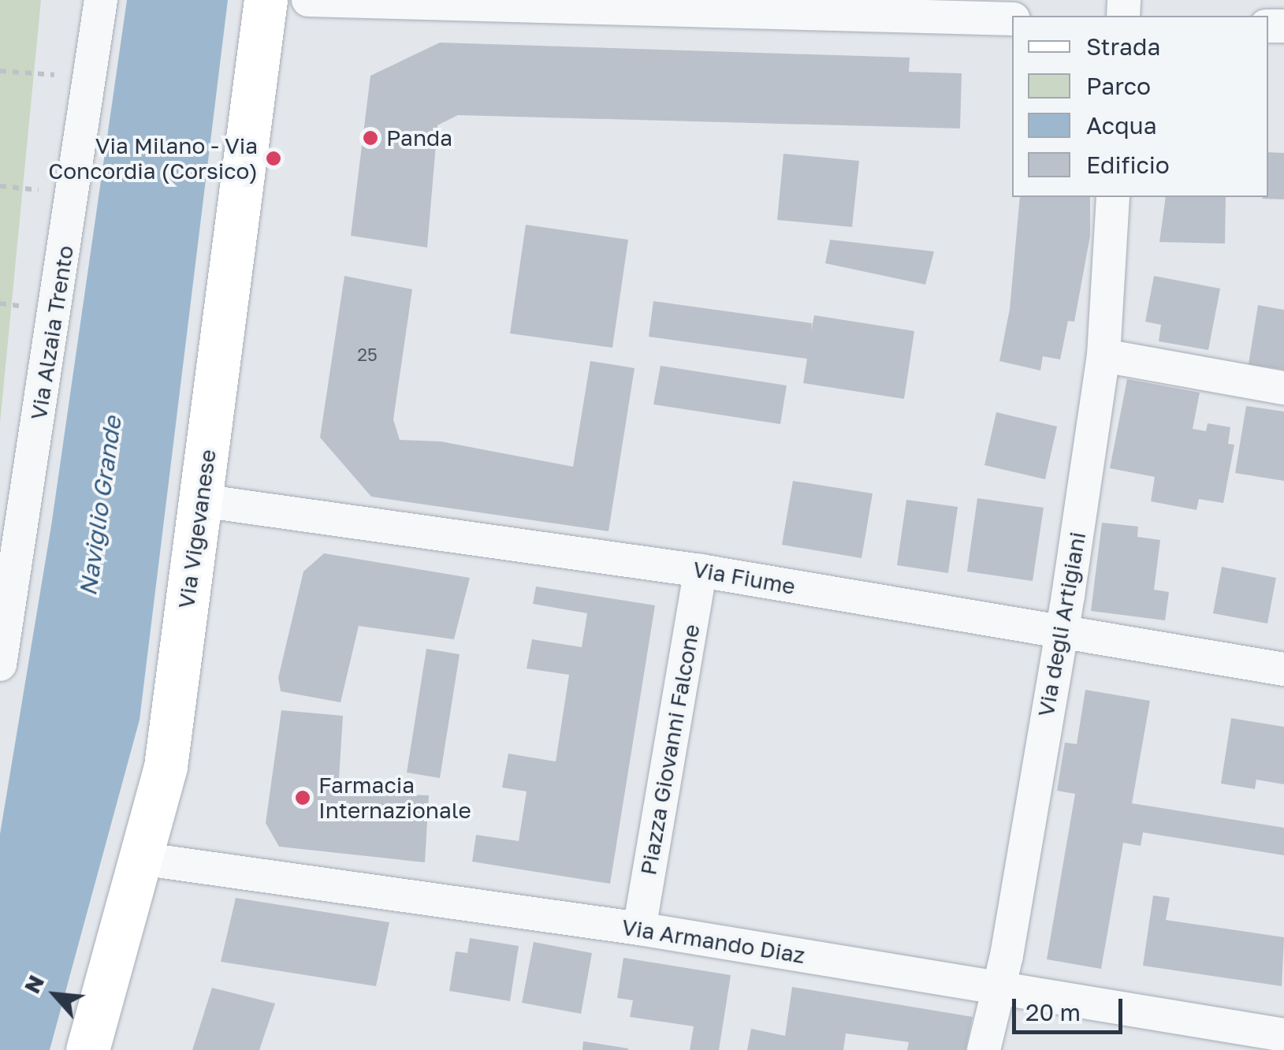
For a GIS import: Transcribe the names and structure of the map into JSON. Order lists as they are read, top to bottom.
{
  "streets": {
    "main road": ["Via Vigevanese"],
    "street": [
      "Via Alzaia Trento",
      "Via Fiume",
      "Via degli Artigiani",
      "Piazza Giovanni Falcone",
      "Via Armando Diaz"
    ]
  },
  "crossings": [
    ["Via Vigevanese", "Via Fiume"],
    ["Via Vigevanese", "Via Armando Diaz"],
    ["Via Fiume", "Via degli Artigiani"],
    ["Via Fiume", "Piazza Giovanni Falcone"],
    ["Via degli Artigiani", "Via Armando Diaz"],
    ["Piazza Giovanni Falcone", "Via Armando Diaz"]
  ],
  "water": ["Naviglio Grande"],
  "places": ["Panda", "Via Milano - Via Concordia (Corsico)", "Farmacia Internazionale"],
  "house_numbers": ["25"],
  "legend": [
    "Strada",
    "Parco",
    "Acqua",
    "Edificio"
  ],
  "scale_bar": "20 m",
  "north": "top left"
}
